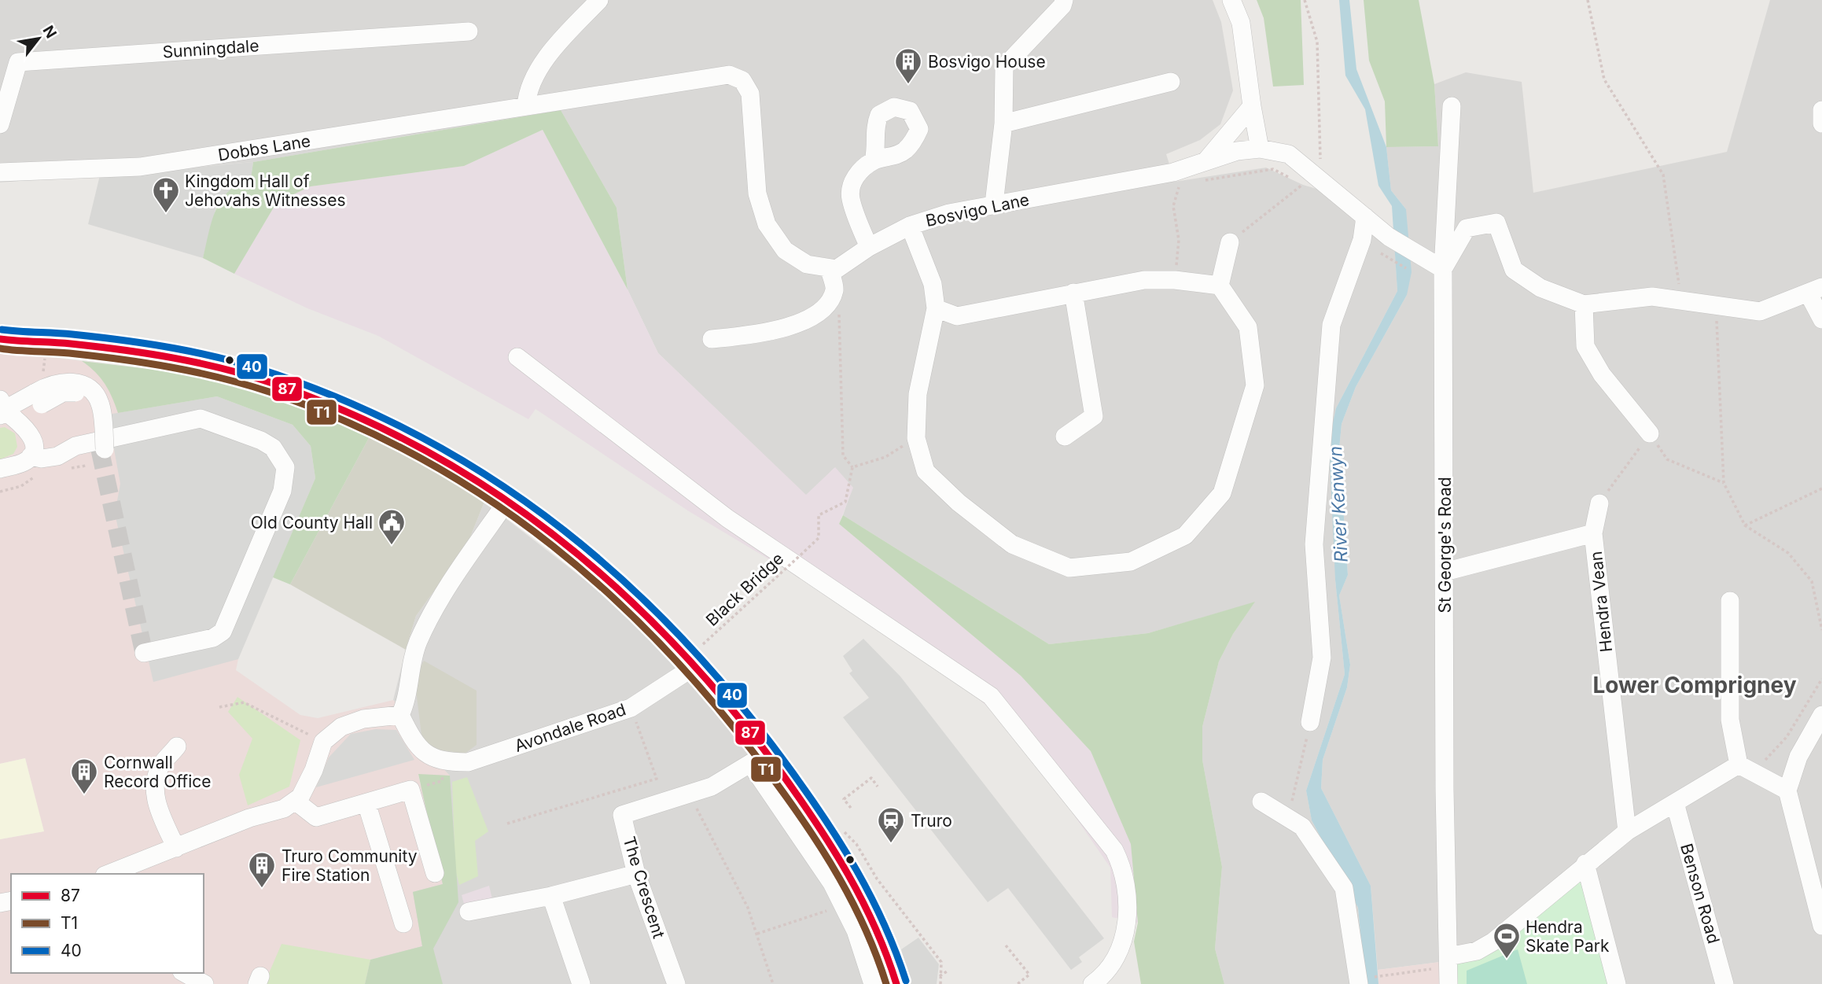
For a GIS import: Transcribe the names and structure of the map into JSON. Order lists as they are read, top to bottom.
{
  "streets": {
    "street": [
      "Sunningdale",
      "Dobbs Lane",
      "Bosvigo Lane",
      "St George's Road",
      "Hendra Vean",
      "Avondale Road",
      "The Crescent",
      "Benson Road"
    ],
    "path": ["Black Bridge"]
  },
  "crossings": [
    ["Bosvigo Lane", "St George's Road"]
  ],
  "districts": ["Lower Comprigney"],
  "water": ["River Kenwyn"],
  "places": {
    "building": ["Bosvigo House", "Cornwall Record Office", "Truro Community Fire Station"],
    "church": ["Kingdom Hall of Jehovahs Witnesses"],
    "public building": ["Old County Hall"],
    "station": ["Truro"],
    "sports": ["Hendra Skate Park"]
  },
  "lines": ["transit line 40", "transit line 87", "transit line T1"],
  "legend": ["87", "T1", "40"],
  "north": "top right"
}
